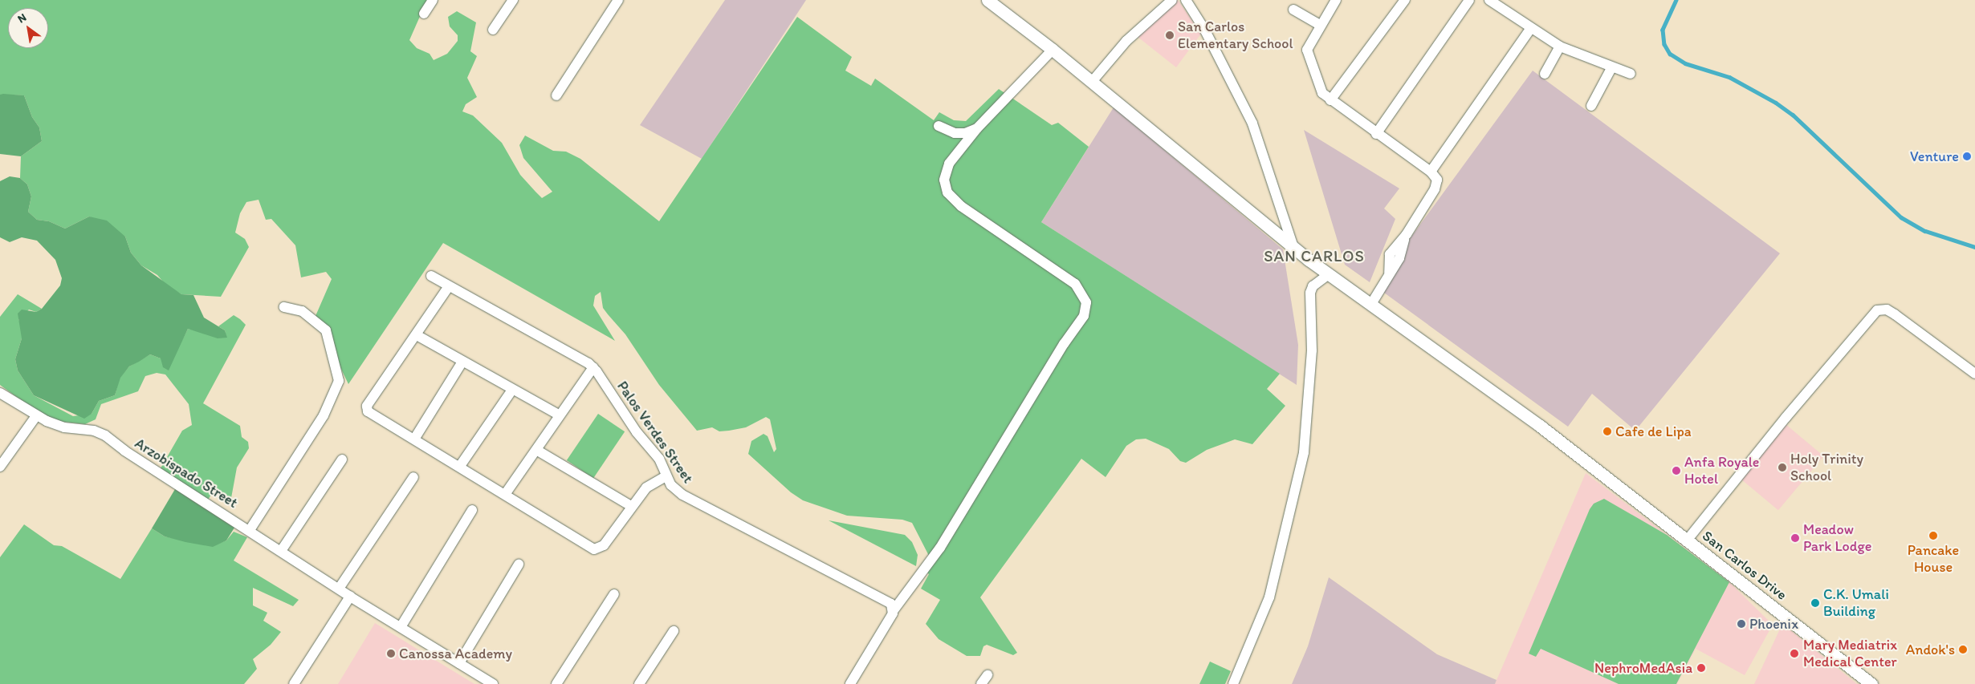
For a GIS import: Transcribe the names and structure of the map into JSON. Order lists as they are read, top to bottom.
{
  "streets": {
    "street": ["Palos Verdes Street", "Arzobispado Street", "San Carlos Drive"]
  },
  "districts": ["SAN CARLOS"],
  "places": [
    "San Carlos Elementary School",
    "Venture",
    "Cafe de Lipa",
    "Holy Trinity School",
    "Anfa Royale Hotel",
    "Pancake House",
    "Meadow Park Lodge",
    "C.K. Umali Building",
    "Phoenix",
    "Andok's",
    "Canossa Academy",
    "Mary Mediatrix Medical Center",
    "NephroMedAsia"
  ],
  "north": "top left"
}
